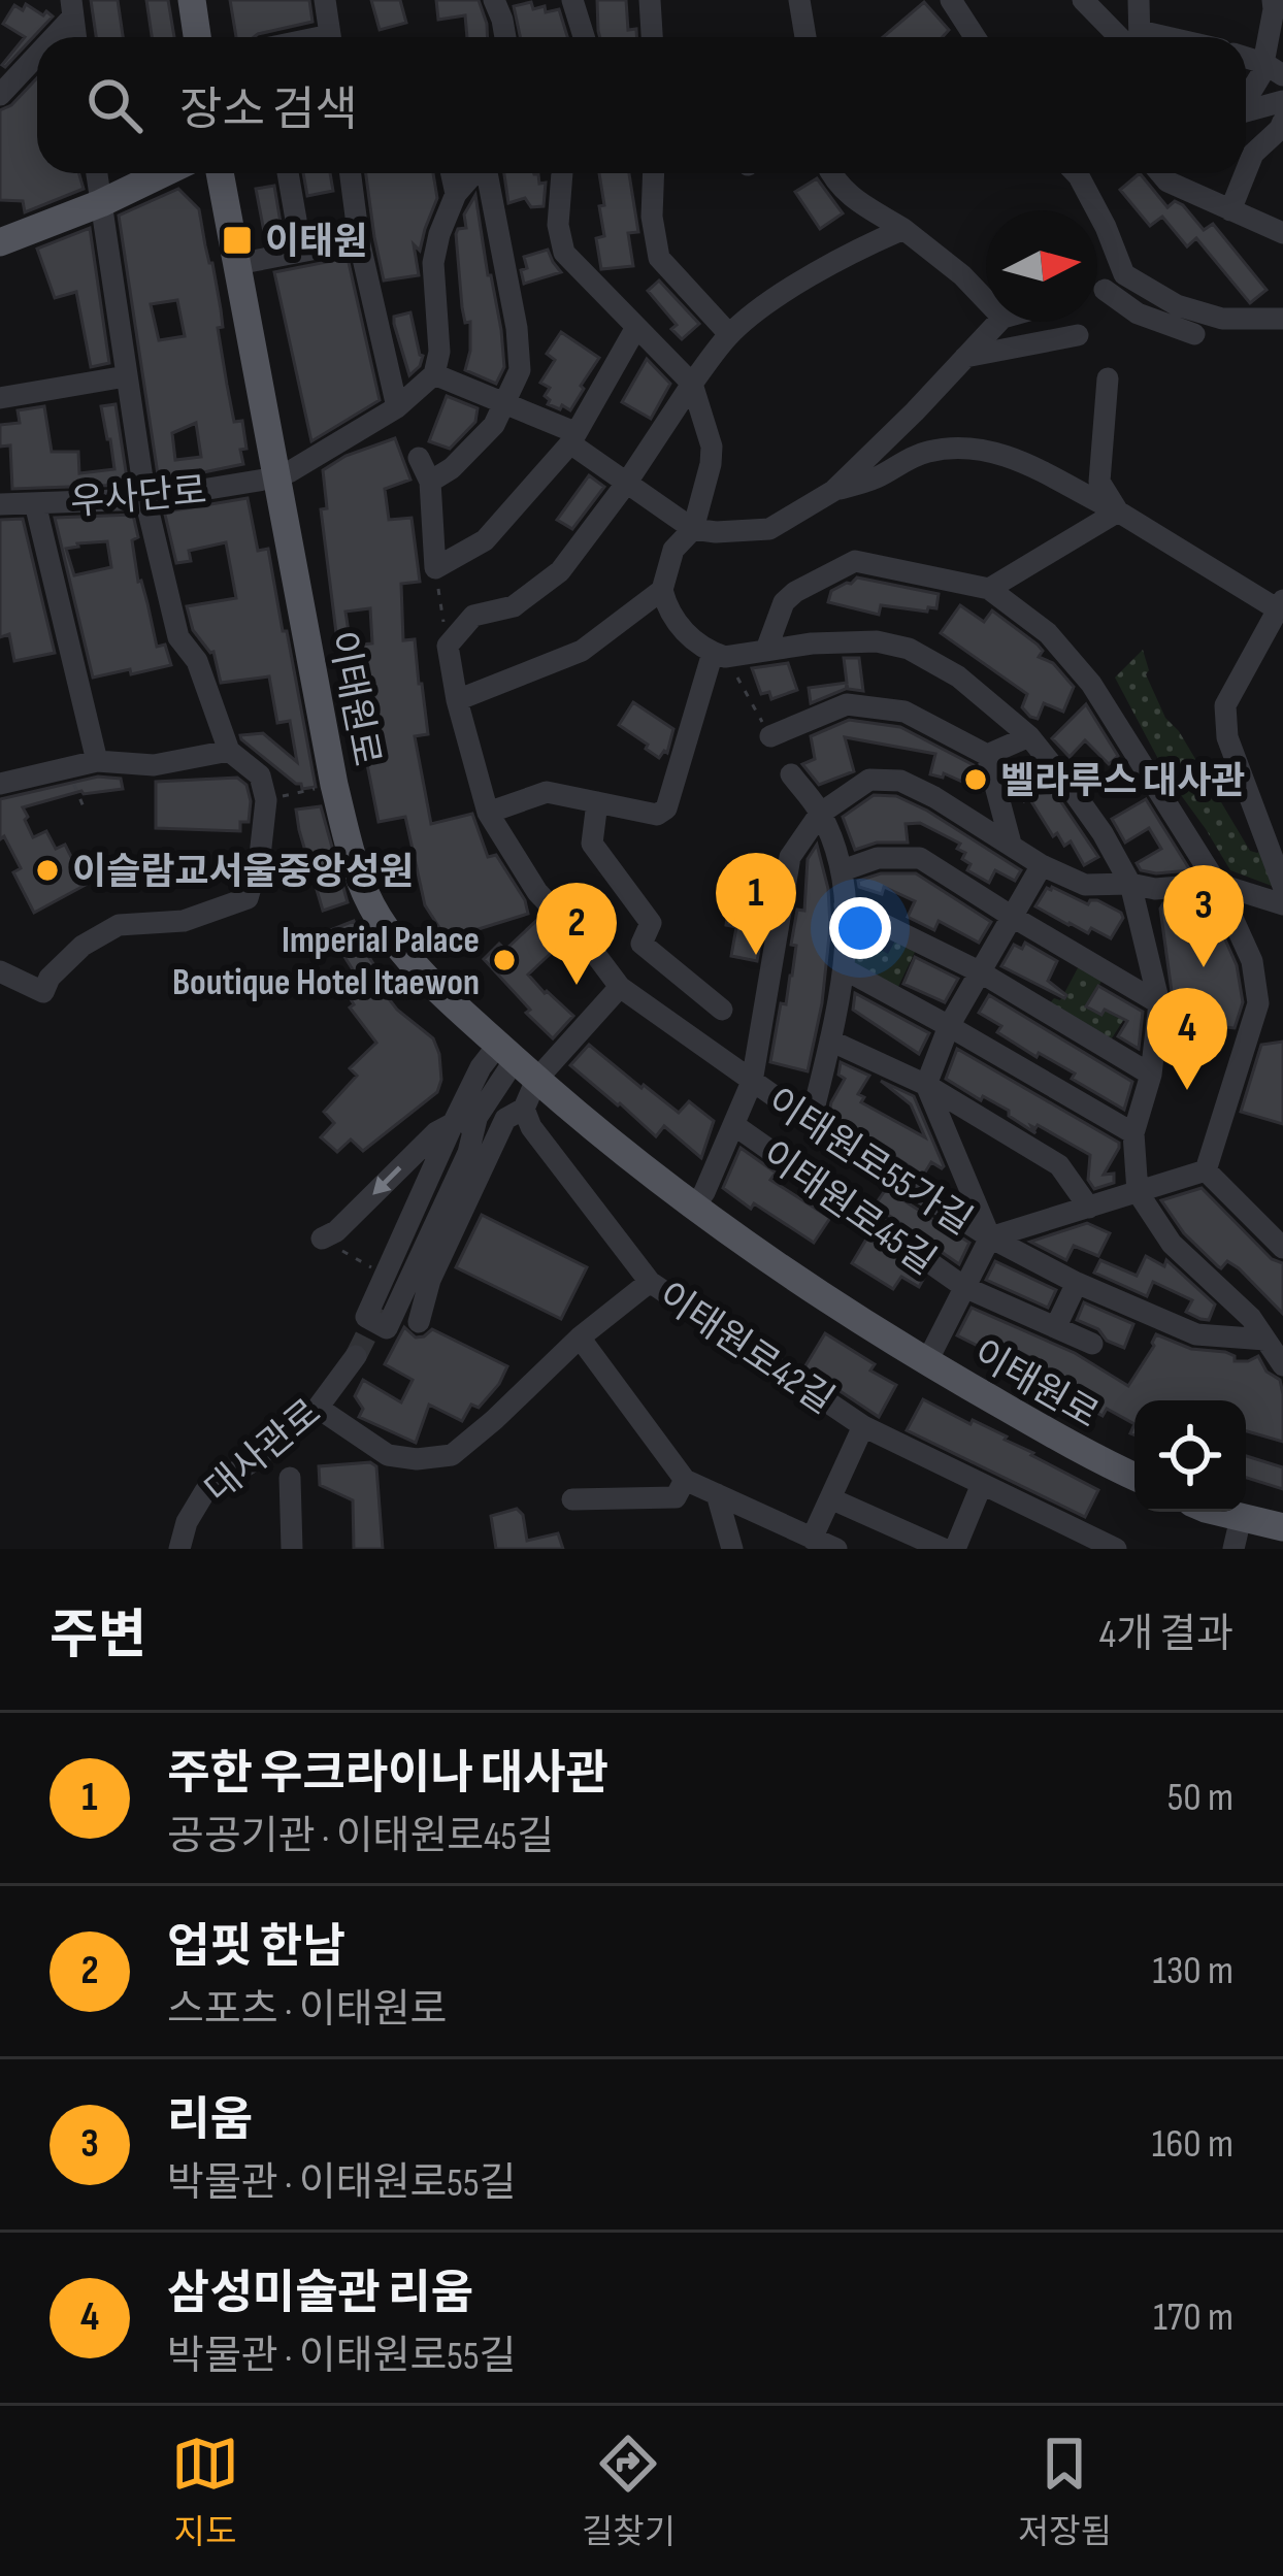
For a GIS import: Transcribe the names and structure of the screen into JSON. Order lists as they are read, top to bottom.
{
  "streets": {
    "main road": ["이태원로"],
    "street": [
      "우사단로",
      "이태원로55가길",
      "이태원로45길",
      "이태원로42길",
      "대사관로"
    ]
  },
  "crossings": [
    ["우사단로", "이태원로"],
    ["이태원로", "이태원로45길"],
    ["이태원로55가길", "이태원로45길"]
  ],
  "places": {
    "transit": ["이태원"],
    "other": ["벨라루스 대사관", "이슬람교서울중앙성원", "Imperial Palace Boutique Hotel Itaewon"]
  },
  "north": "right",
  "page": {
    "search": "장소 검색",
    "pins": [
      "1",
      "3",
      "2",
      "4"
    ],
    "heading": ["주변", "4개 결과"],
    "list": [
      {
        "mark": "1",
        "name": "주한 우크라이나 대사관",
        "note": "공공기관 · 이태원로45길",
        "value": "50 m"
      },
      {
        "mark": "2",
        "name": "업핏 한남",
        "note": "스포츠 · 이태원로",
        "value": "130 m"
      },
      {
        "mark": "3",
        "name": "리움",
        "note": "박물관 · 이태원로55길",
        "value": "160 m"
      },
      {
        "mark": "4",
        "name": "삼성미술관 리움",
        "note": "박물관 · 이태원로55길",
        "value": "170 m"
      }
    ],
    "nav": ["지도", "길찾기", "저장됨"]
  }
}
